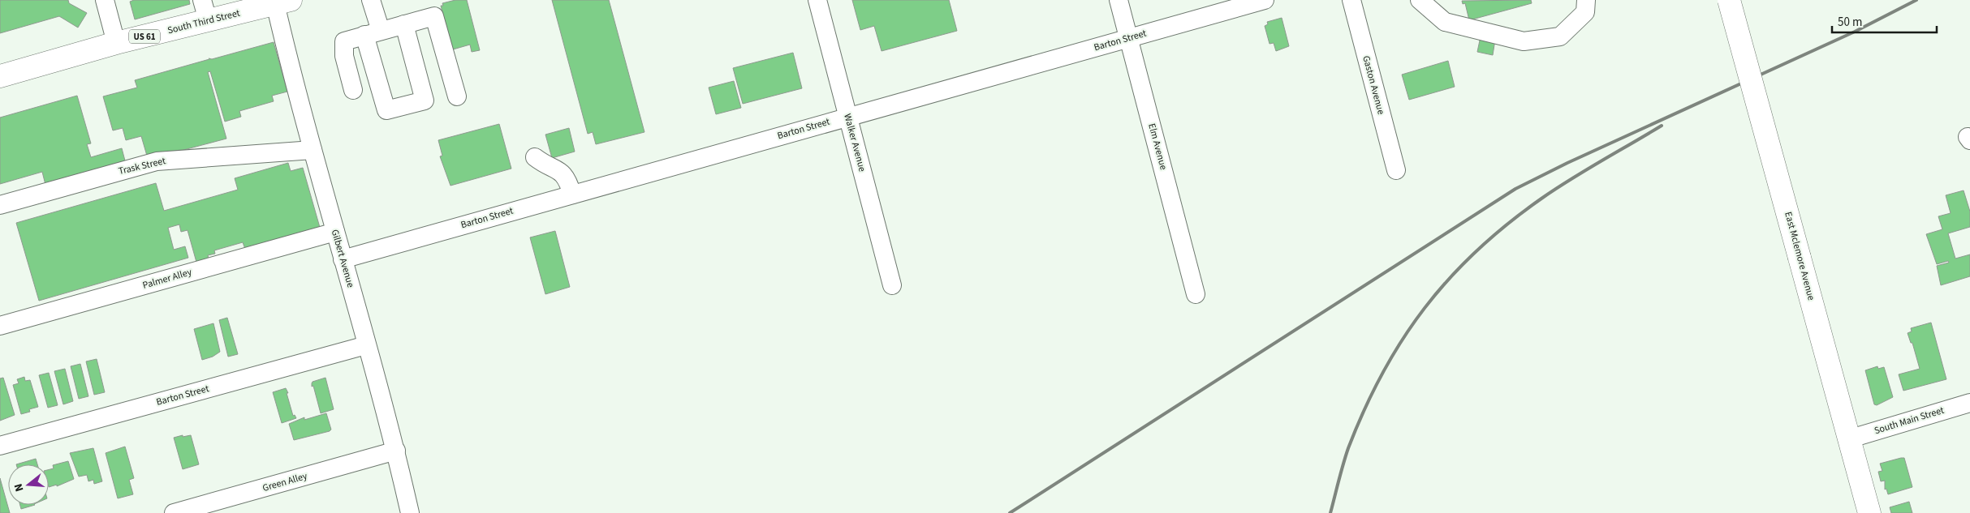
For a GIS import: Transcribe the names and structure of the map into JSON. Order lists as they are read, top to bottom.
{
  "streets": {
    "main road": ["South Third Street", "US 61", "East Mclemore Avenue"],
    "street": [
      "Barton Street",
      "Gaston Avenue",
      "Walker Avenue",
      "Elm Avenue",
      "Trask Street",
      "Gilbert Avenue",
      "Palmer Alley",
      "South Main Street",
      "Green Alley"
    ]
  },
  "crossings": [
    ["South Third Street", "Gilbert Avenue"],
    ["Barton Street", "Walker Avenue"],
    ["Barton Street", "Elm Avenue"],
    ["Barton Street", "Gilbert Avenue"],
    ["Trask Street", "Gilbert Avenue"],
    ["East Mclemore Avenue", "South Main Street"],
    ["Gilbert Avenue", "Palmer Alley"],
    ["Gilbert Avenue", "Green Alley"]
  ],
  "scale_bar": "50 m",
  "north": "left"
}
